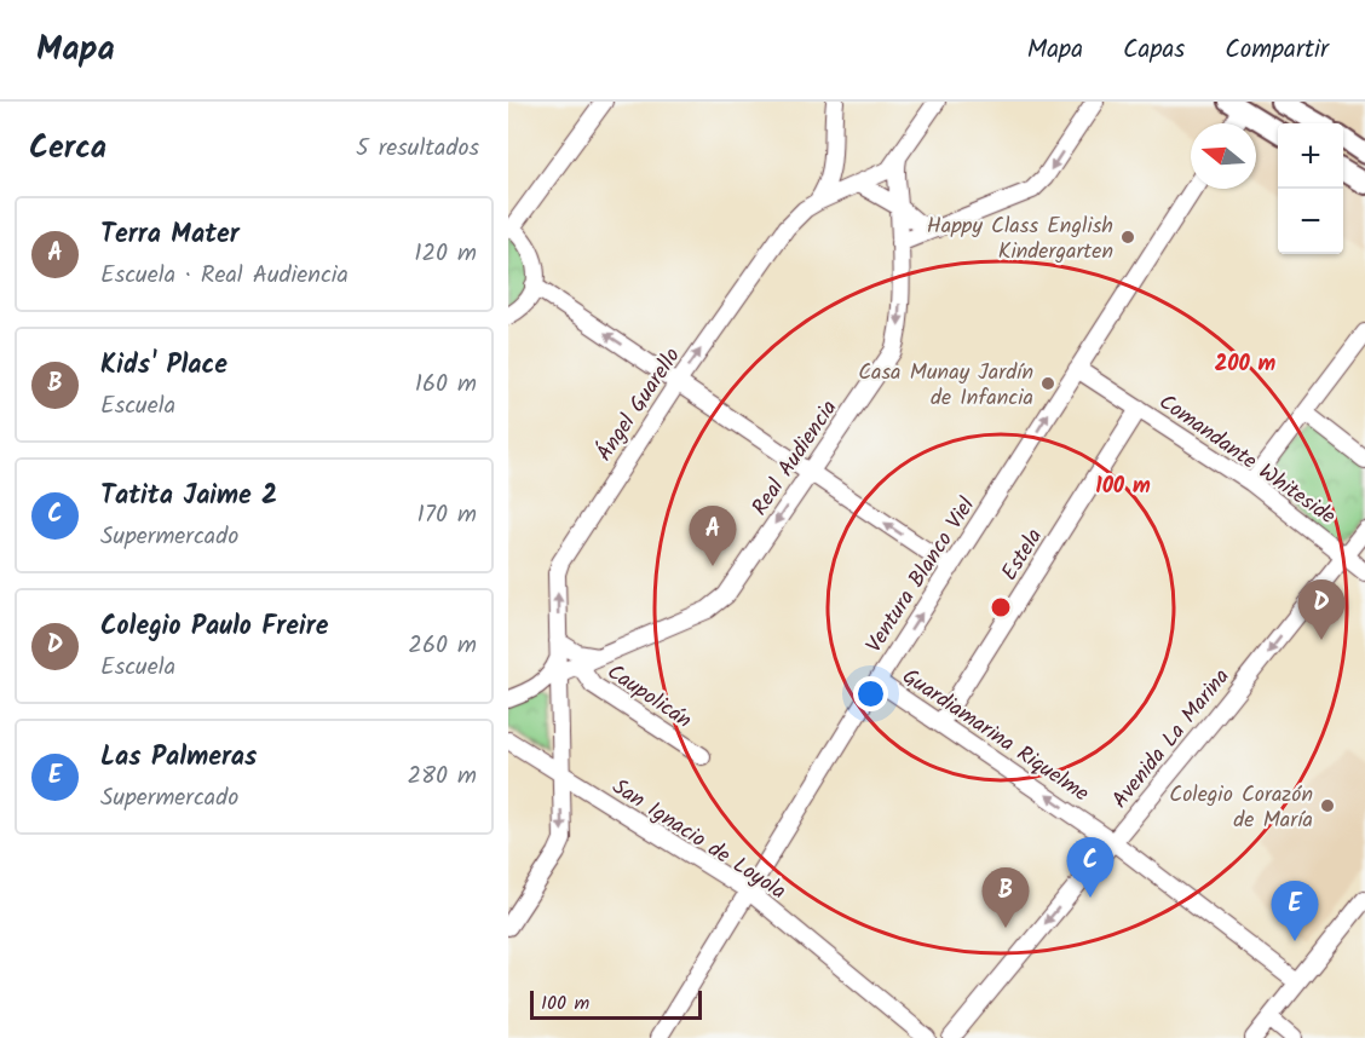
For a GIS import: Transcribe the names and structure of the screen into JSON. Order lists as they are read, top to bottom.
{
  "streets": {
    "street": [
      "Ángel Guarello",
      "Real Audiencia",
      "Comandante Whiteside",
      "Estela",
      "Ventura Blanco Viel",
      "Caupolicán",
      "Guardiamarina Riquelme",
      "Avenida La Marina",
      "San Ignacio de Loyola"
    ]
  },
  "crossings": [
    ["Ángel Guarello", "Real Audiencia"],
    ["Real Audiencia", "Caupolicán"],
    ["Comandante Whiteside", "Estela"],
    ["Comandante Whiteside", "Ventura Blanco Viel"],
    ["Comandante Whiteside", "Avenida La Marina"],
    ["Estela", "Guardiamarina Riquelme"],
    ["Ventura Blanco Viel", "Guardiamarina Riquelme"],
    ["Ventura Blanco Viel", "San Ignacio de Loyola"],
    ["Guardiamarina Riquelme", "Avenida La Marina"]
  ],
  "one_way": [
    "Ángel Guarello",
    "Real Audiencia",
    "Ventura Blanco Viel",
    "Guardiamarina Riquelme",
    "Avenida La Marina"
  ],
  "places": ["Happy Class English Kindergarten", "Casa Munay Jardín de Infancia", "Colegio Corazón de María"],
  "scale_bar": "100 m",
  "north": "left",
  "page": {
    "header": "Mapa",
    "nav": ["Mapa", "Capas", "Compartir"],
    "heading": ["Cerca", "5 resultados"],
    "map_buttons": ["+", "−"],
    "list": [
      {
        "mark": "A",
        "name": "Terra Mater",
        "note": "Escuela · Real Audiencia",
        "value": "120 m"
      },
      {
        "mark": "B",
        "name": "Kids' Place",
        "note": "Escuela",
        "value": "160 m"
      },
      {
        "mark": "C",
        "name": "Tatita Jaime 2",
        "note": "Supermercado",
        "value": "170 m"
      },
      {
        "mark": "D",
        "name": "Colegio Paulo Freire",
        "note": "Escuela",
        "value": "260 m"
      },
      {
        "mark": "E",
        "name": "Las Palmeras",
        "note": "Supermercado",
        "value": "280 m"
      }
    ],
    "pins": [
      "A",
      "D",
      "C",
      "B",
      "E"
    ],
    "scale": "100 m"
  },
  "rings": ["200 m", "100 m"]
}
